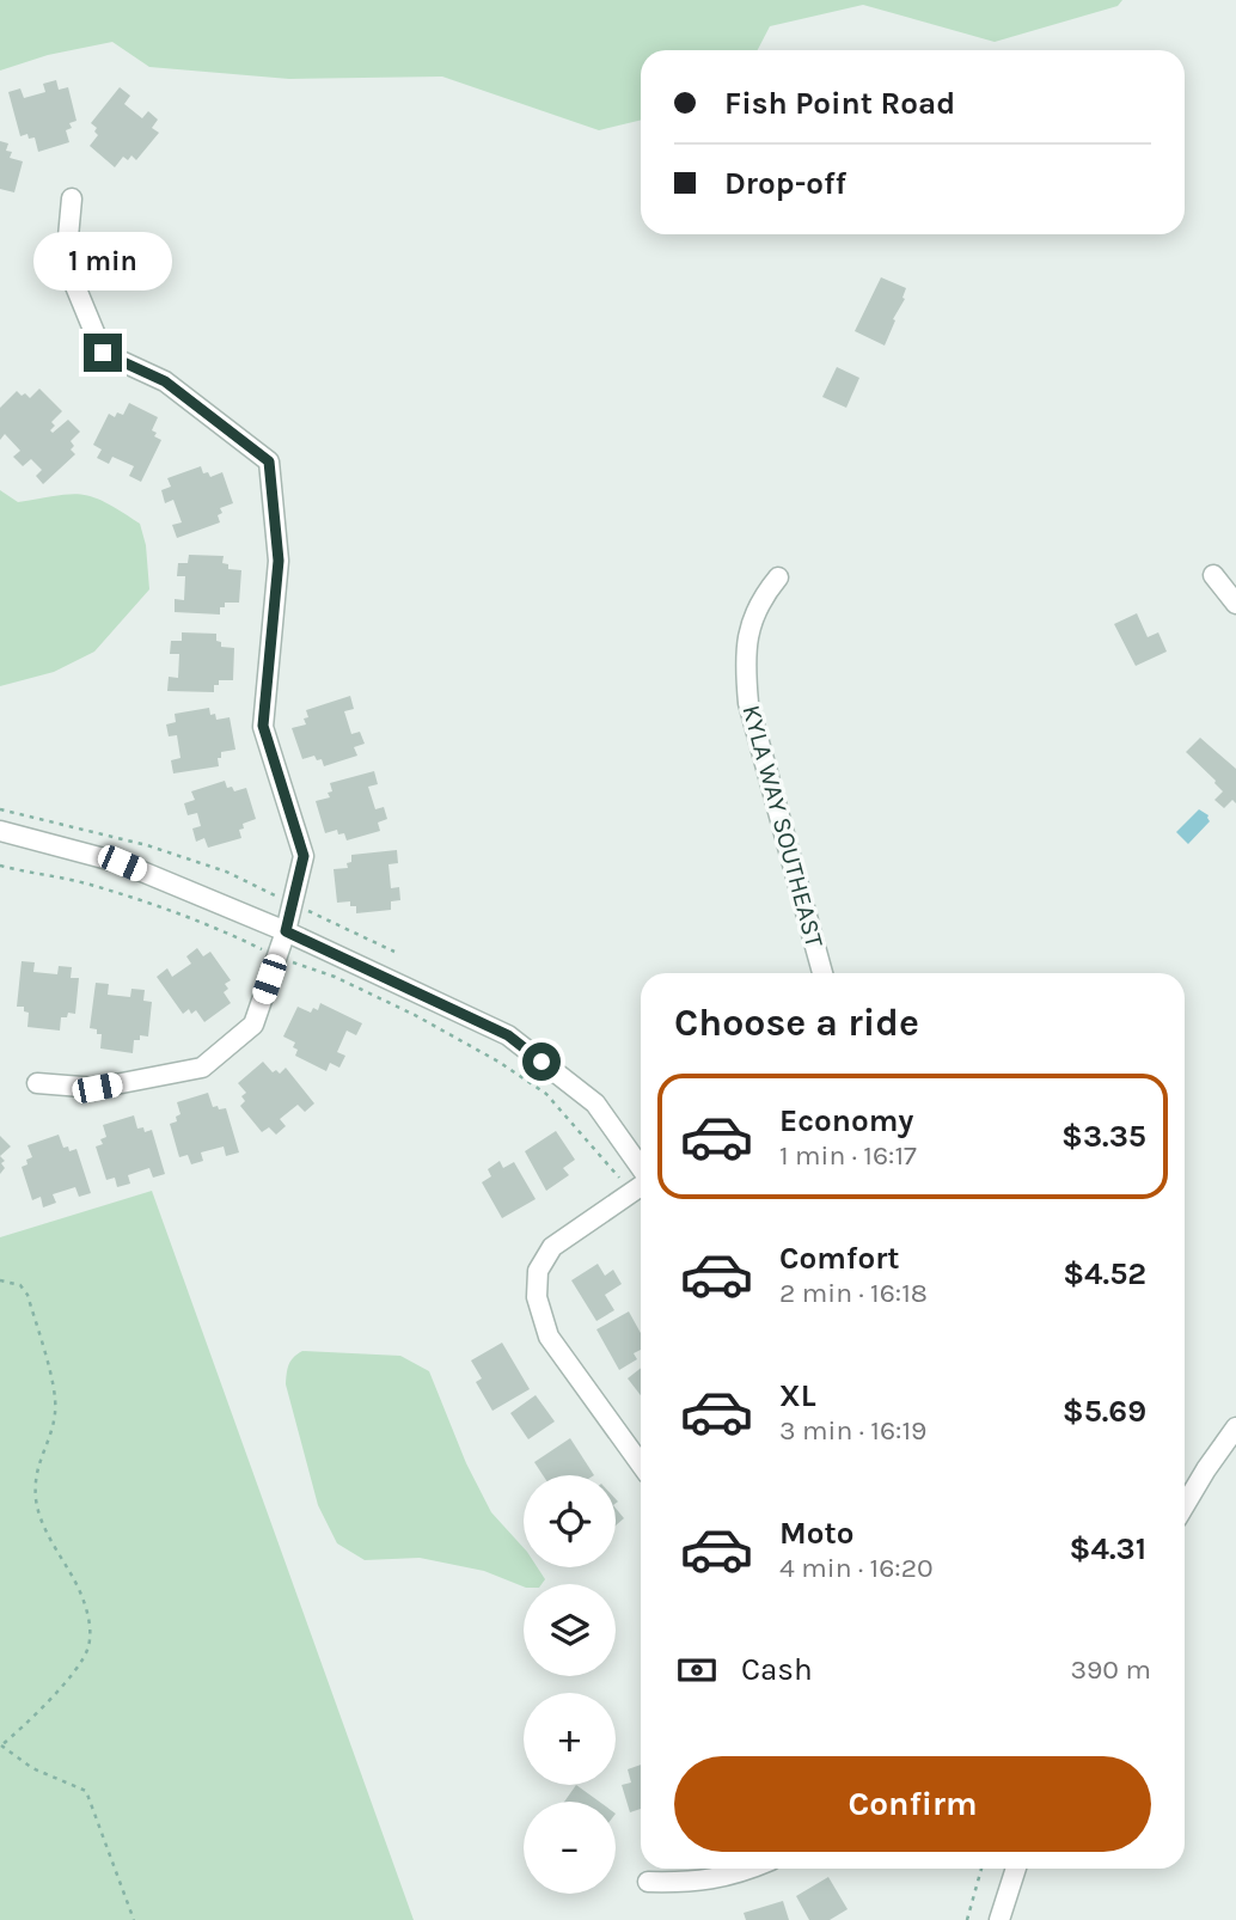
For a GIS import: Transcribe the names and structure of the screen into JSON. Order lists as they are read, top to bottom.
{
  "streets": {
    "street": ["KYLA WAY SOUTHEAST"]
  },
  "page": {
    "banner": ["Fish Point Road", "Drop-off"],
    "bubble": "1 min",
    "heading": "Choose a ride",
    "list": [
      {
        "name": "Economy",
        "note": "1 min · 16:17",
        "value": "$3.35"
      },
      {
        "name": "Comfort",
        "note": "2 min · 16:18",
        "value": "$4.52"
      },
      {
        "name": "XL",
        "note": "3 min · 16:19",
        "value": "$5.69"
      },
      {
        "name": "Moto",
        "note": "4 min · 16:20",
        "value": "$4.31"
      }
    ],
    "map_buttons": ["+", "−"],
    "pay": ["Cash", "390 m"],
    "buttons": "Confirm"
  }
}
